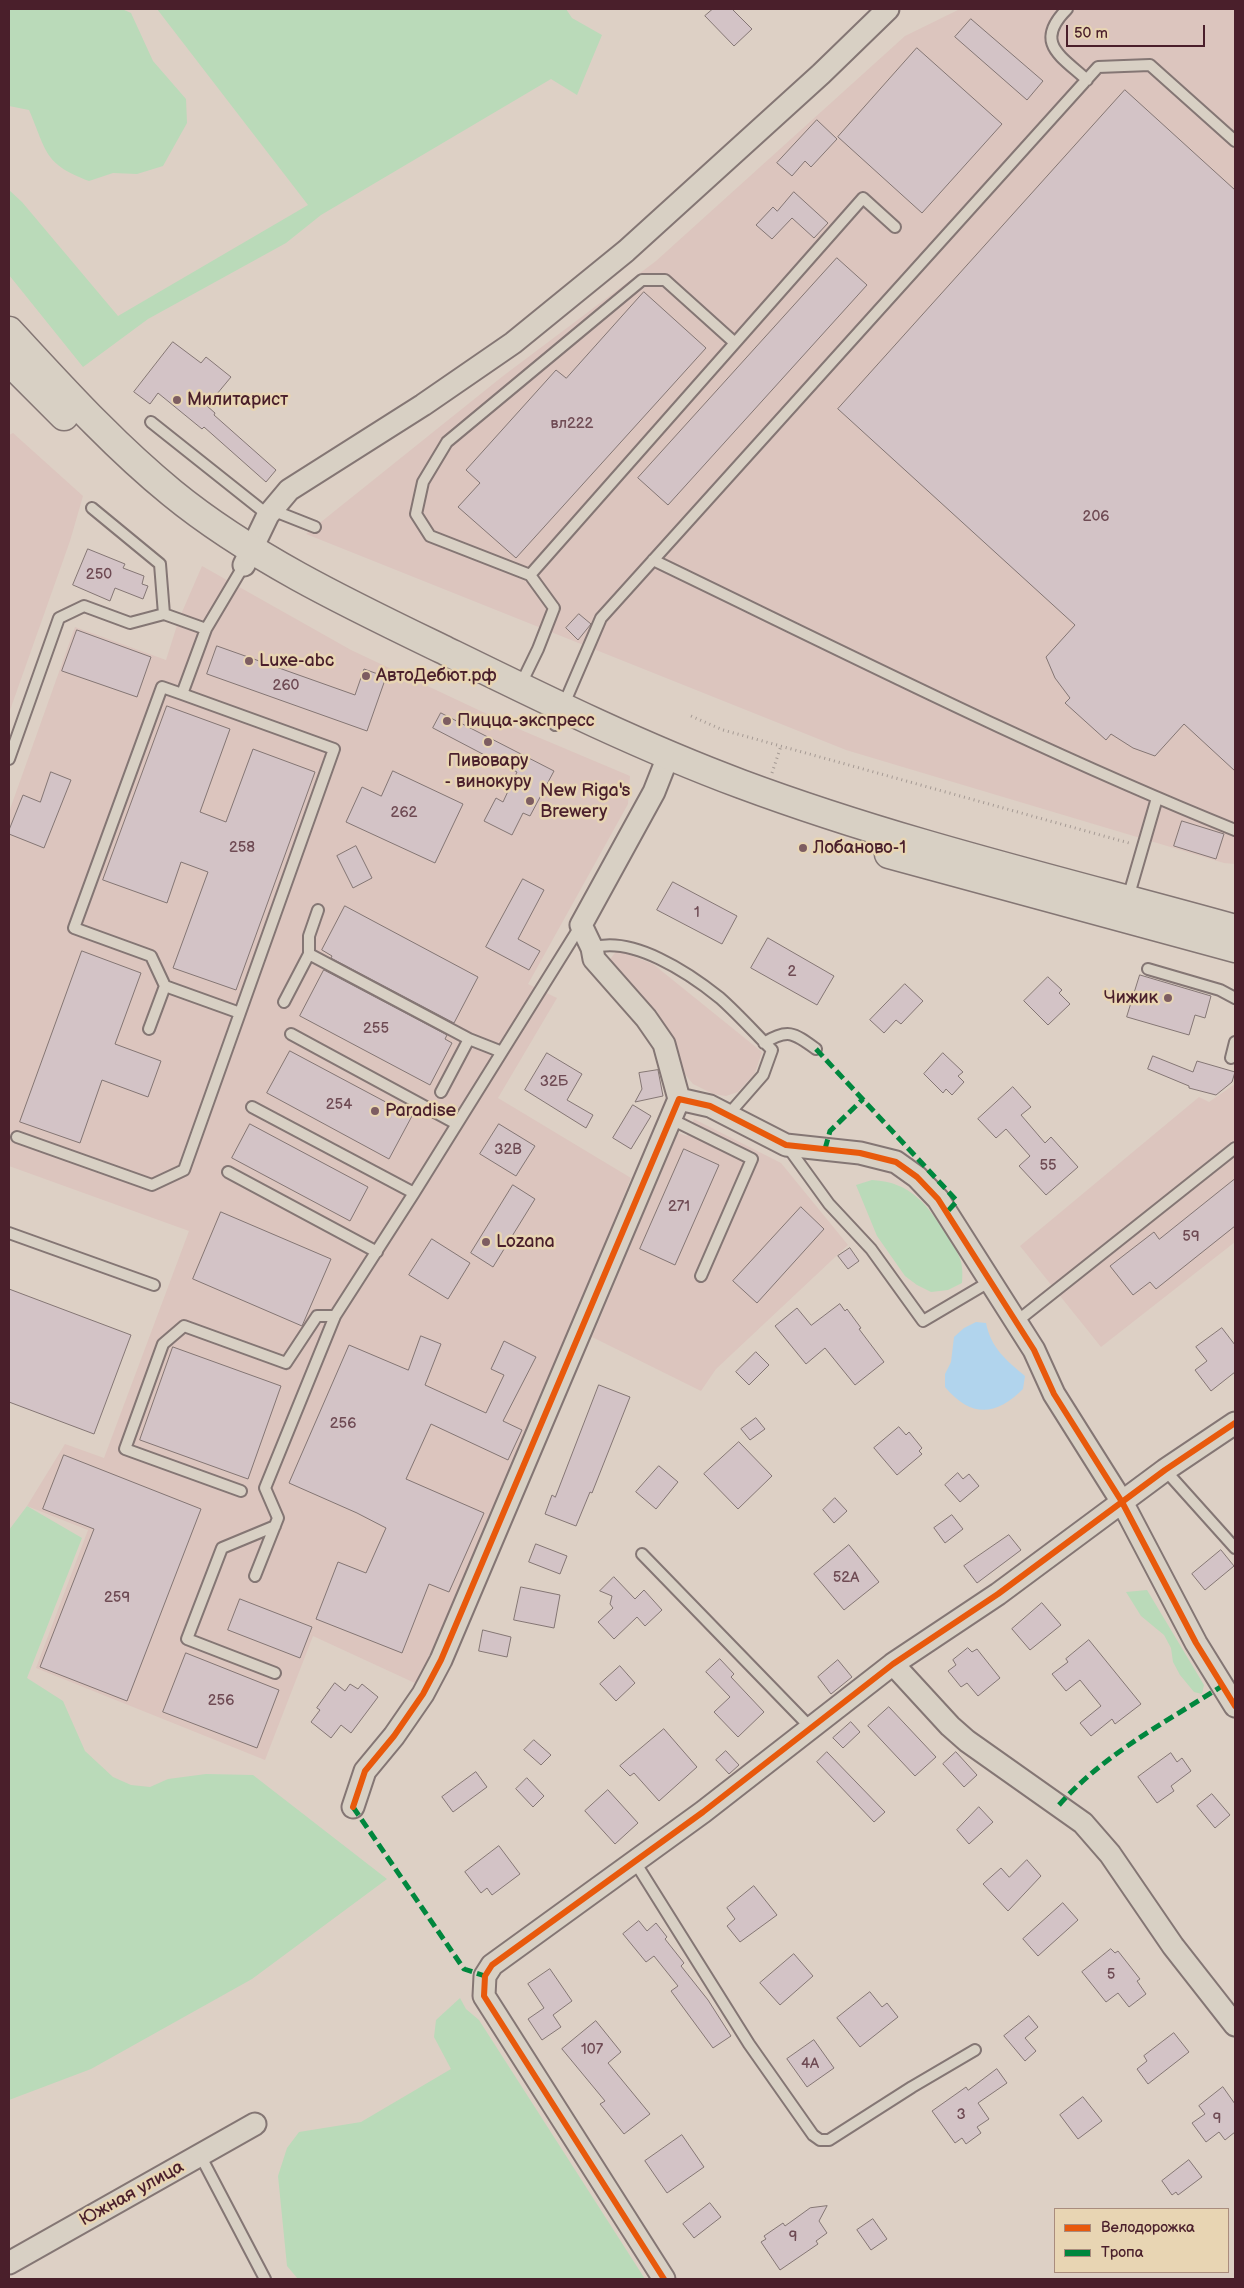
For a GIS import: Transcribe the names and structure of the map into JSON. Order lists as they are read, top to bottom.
{
  "streets": {
    "street": ["Южная улица"]
  },
  "places": [
    "Милитарист",
    "Luxe-abc",
    "АвтоДебют.рф",
    "Пицца-экспресс",
    "Пивовару - винокуру",
    "New Riga's Brewery",
    "Лобаново-1",
    "Чижик",
    "Paradise",
    "Lozana"
  ],
  "house_numbers": [
    "вл222",
    "206",
    "250",
    "260",
    "262",
    "258",
    "1",
    "2",
    "255",
    "32Б",
    "254",
    "32В",
    "55",
    "271",
    "59",
    "256",
    "52А",
    "259",
    "256",
    "5",
    "107",
    "4А",
    "3",
    "9",
    "9"
  ],
  "legend": ["Велодорожка", "Тропа"],
  "scale_bar": "50 m"
}
